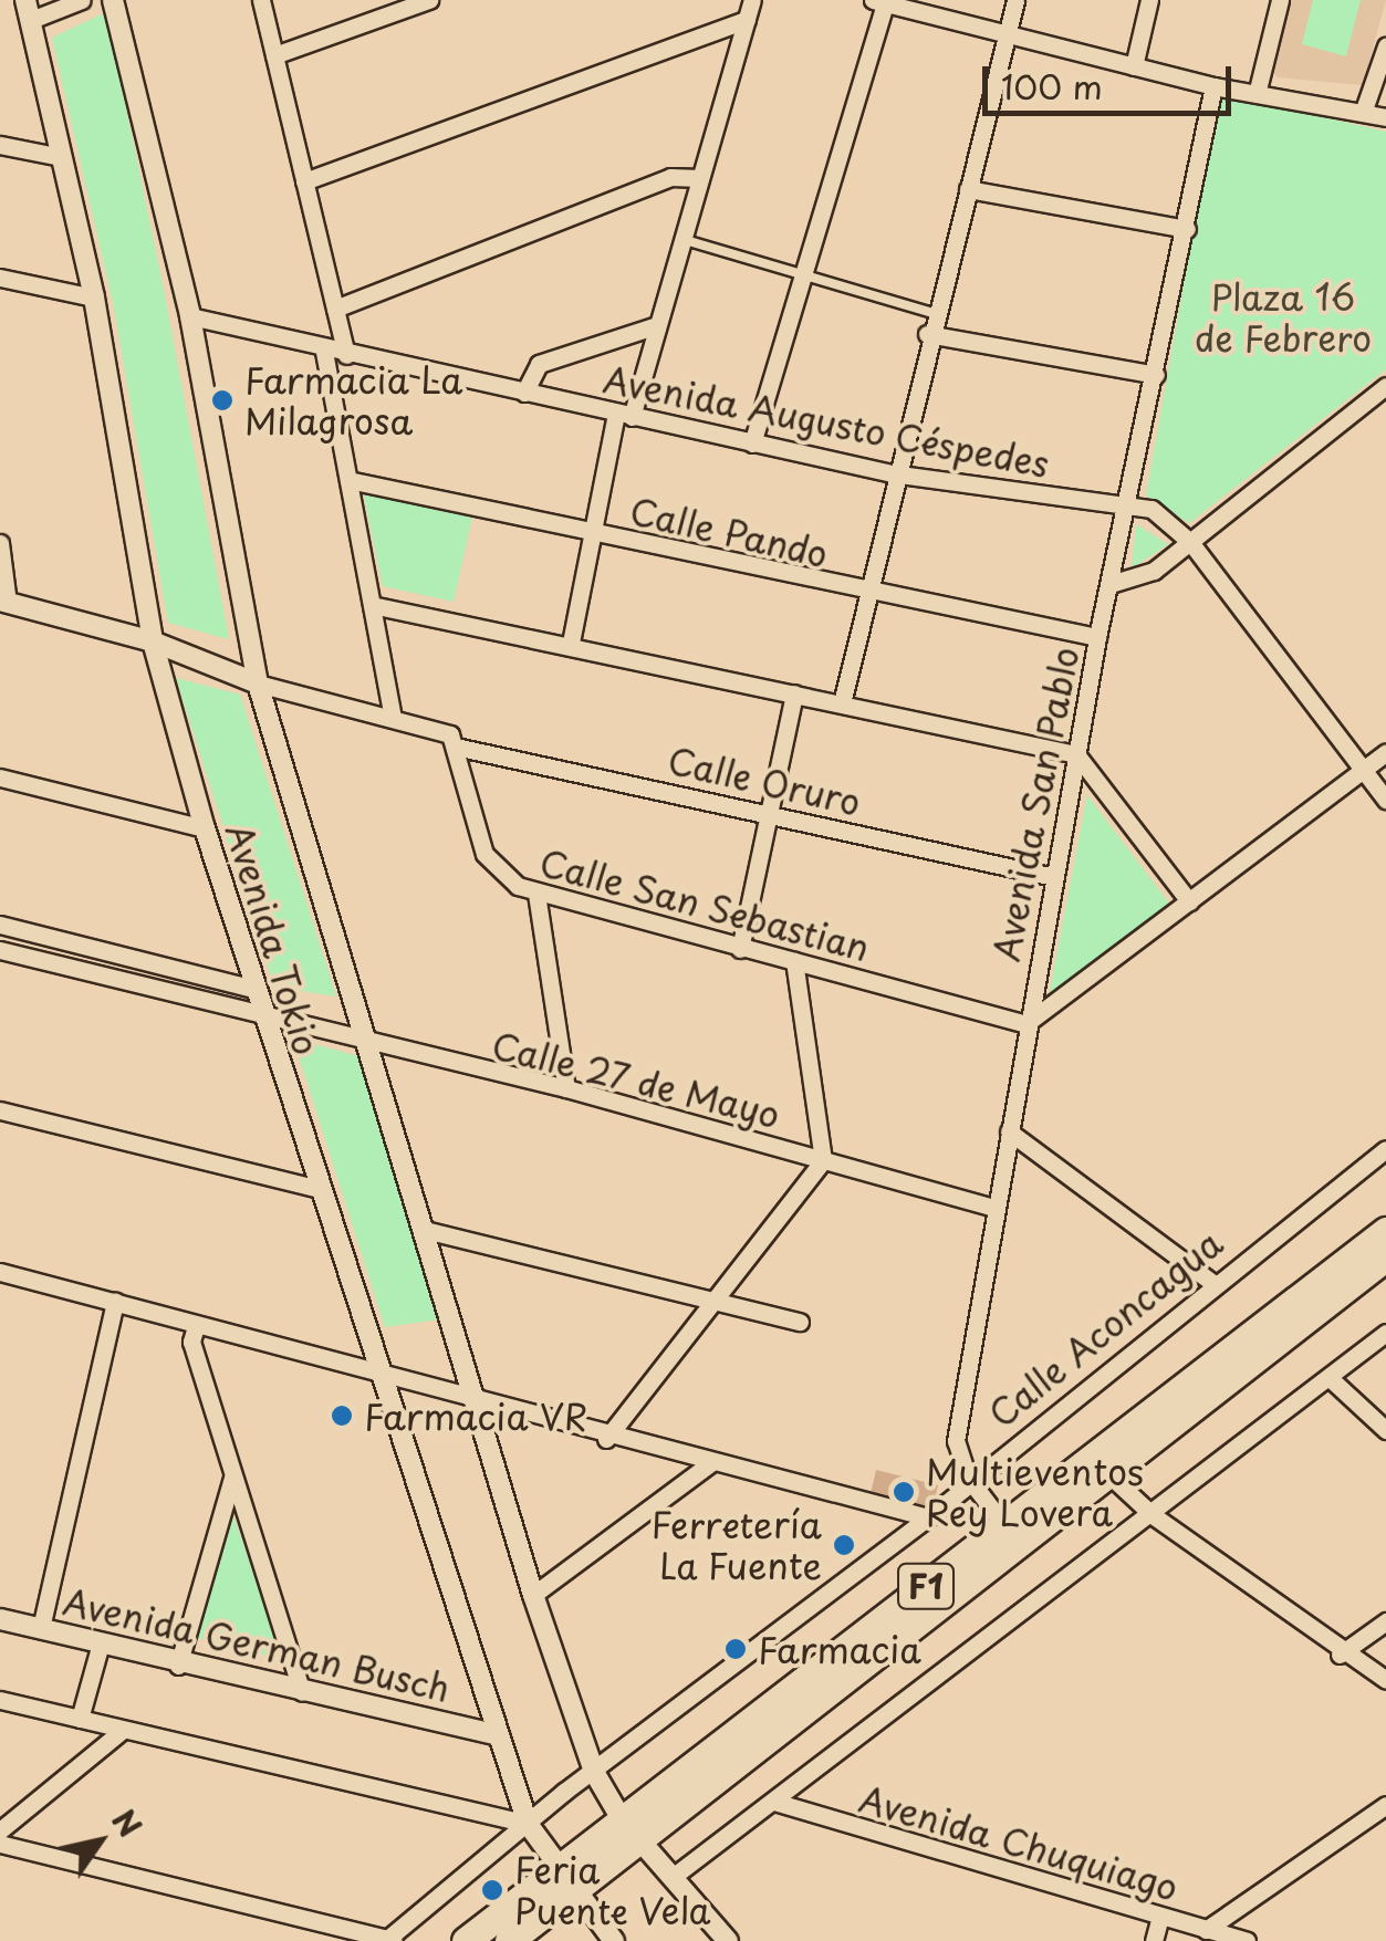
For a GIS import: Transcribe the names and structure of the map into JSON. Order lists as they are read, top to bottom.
{
  "streets": {
    "highway": ["F1"],
    "street": [
      "Avenida Augusto Céspedes",
      "Calle Pando",
      "Calle Oruro",
      "Avenida San Pablo",
      "Calle San Sebastian",
      "Avenida Tokio",
      "Calle 27 de Mayo",
      "Calle Aconcagua",
      "Avenida German Busch",
      "Avenida Chuquiago"
    ]
  },
  "crossings": [
    ["Avenida Augusto Céspedes", "Avenida San Pablo"],
    ["Avenida Augusto Céspedes", "Avenida Tokio"],
    ["Calle Pando", "Avenida San Pablo"],
    ["Calle Oruro", "Avenida San Pablo"],
    ["Calle Oruro", "Calle San Sebastian"],
    ["Calle Oruro", "Avenida Tokio"],
    ["Avenida San Pablo", "Calle San Sebastian"],
    ["Avenida San Pablo", "Calle 27 de Mayo"],
    ["Avenida San Pablo", "Calle Aconcagua"],
    ["Avenida San Pablo", "F1"],
    ["Avenida Tokio", "Calle 27 de Mayo"],
    ["Avenida Tokio", "Calle Aconcagua"],
    ["Avenida Tokio", "F1"],
    ["Avenida Tokio", "Avenida German Busch"]
  ],
  "parks": ["Plaza 16 de Febrero"],
  "places": [
    "Farmacia La Milagrosa",
    "Farmacia VR",
    "Multieventos Rey Lovera",
    "Ferretería La Fuente",
    "Farmacia",
    "Feria Puente Vela"
  ],
  "scale_bar": "100 m",
  "north": "top right"
}
